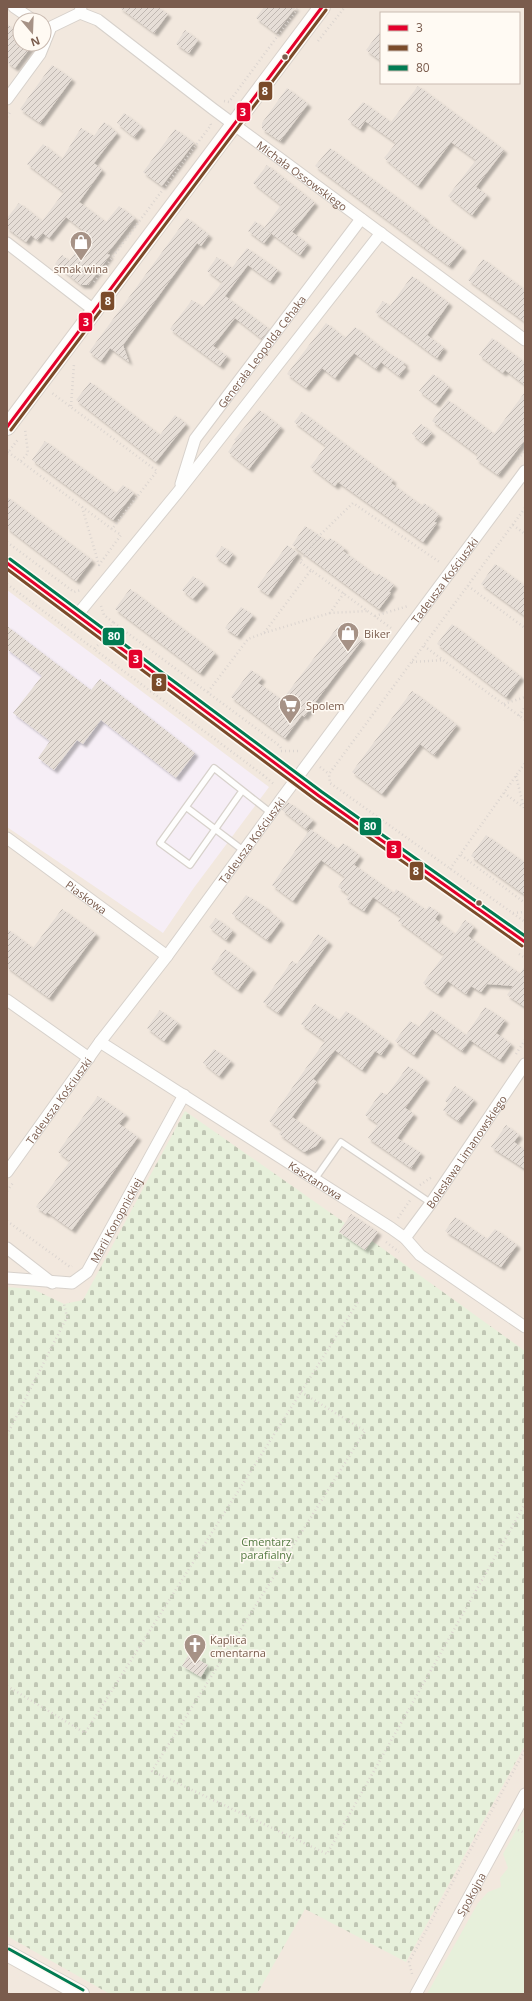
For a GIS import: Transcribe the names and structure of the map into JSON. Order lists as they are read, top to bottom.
{
  "streets": {
    "street": [
      "Michała Ossowskiego",
      "Generała Leopolda Cehaka",
      "Tadeusza Kościuszki",
      "Piaskowa",
      "Bolesława Limanowskiego",
      "Kasztanowa",
      "Marii Konopnickiej",
      "Spokojna"
    ]
  },
  "crossings": [
    ["Michała Ossowskiego", "Generała Leopolda Cehaka"],
    ["Tadeusza Kościuszki", "Piaskowa"],
    ["Tadeusza Kościuszki", "Kasztanowa"],
    ["Bolesława Limanowskiego", "Kasztanowa"],
    ["Kasztanowa", "Marii Konopnickiej"]
  ],
  "parks": ["Cmentarz parafialny"],
  "places": {
    "shop": ["smak wina", "Biker"],
    "supermarket": ["Spolem"],
    "church": ["Kaplica cmentarna"]
  },
  "lines": ["transit line 3", "transit line 8", "transit line 80"],
  "legend": ["3", "8", "80"],
  "north": "bottom"
}
